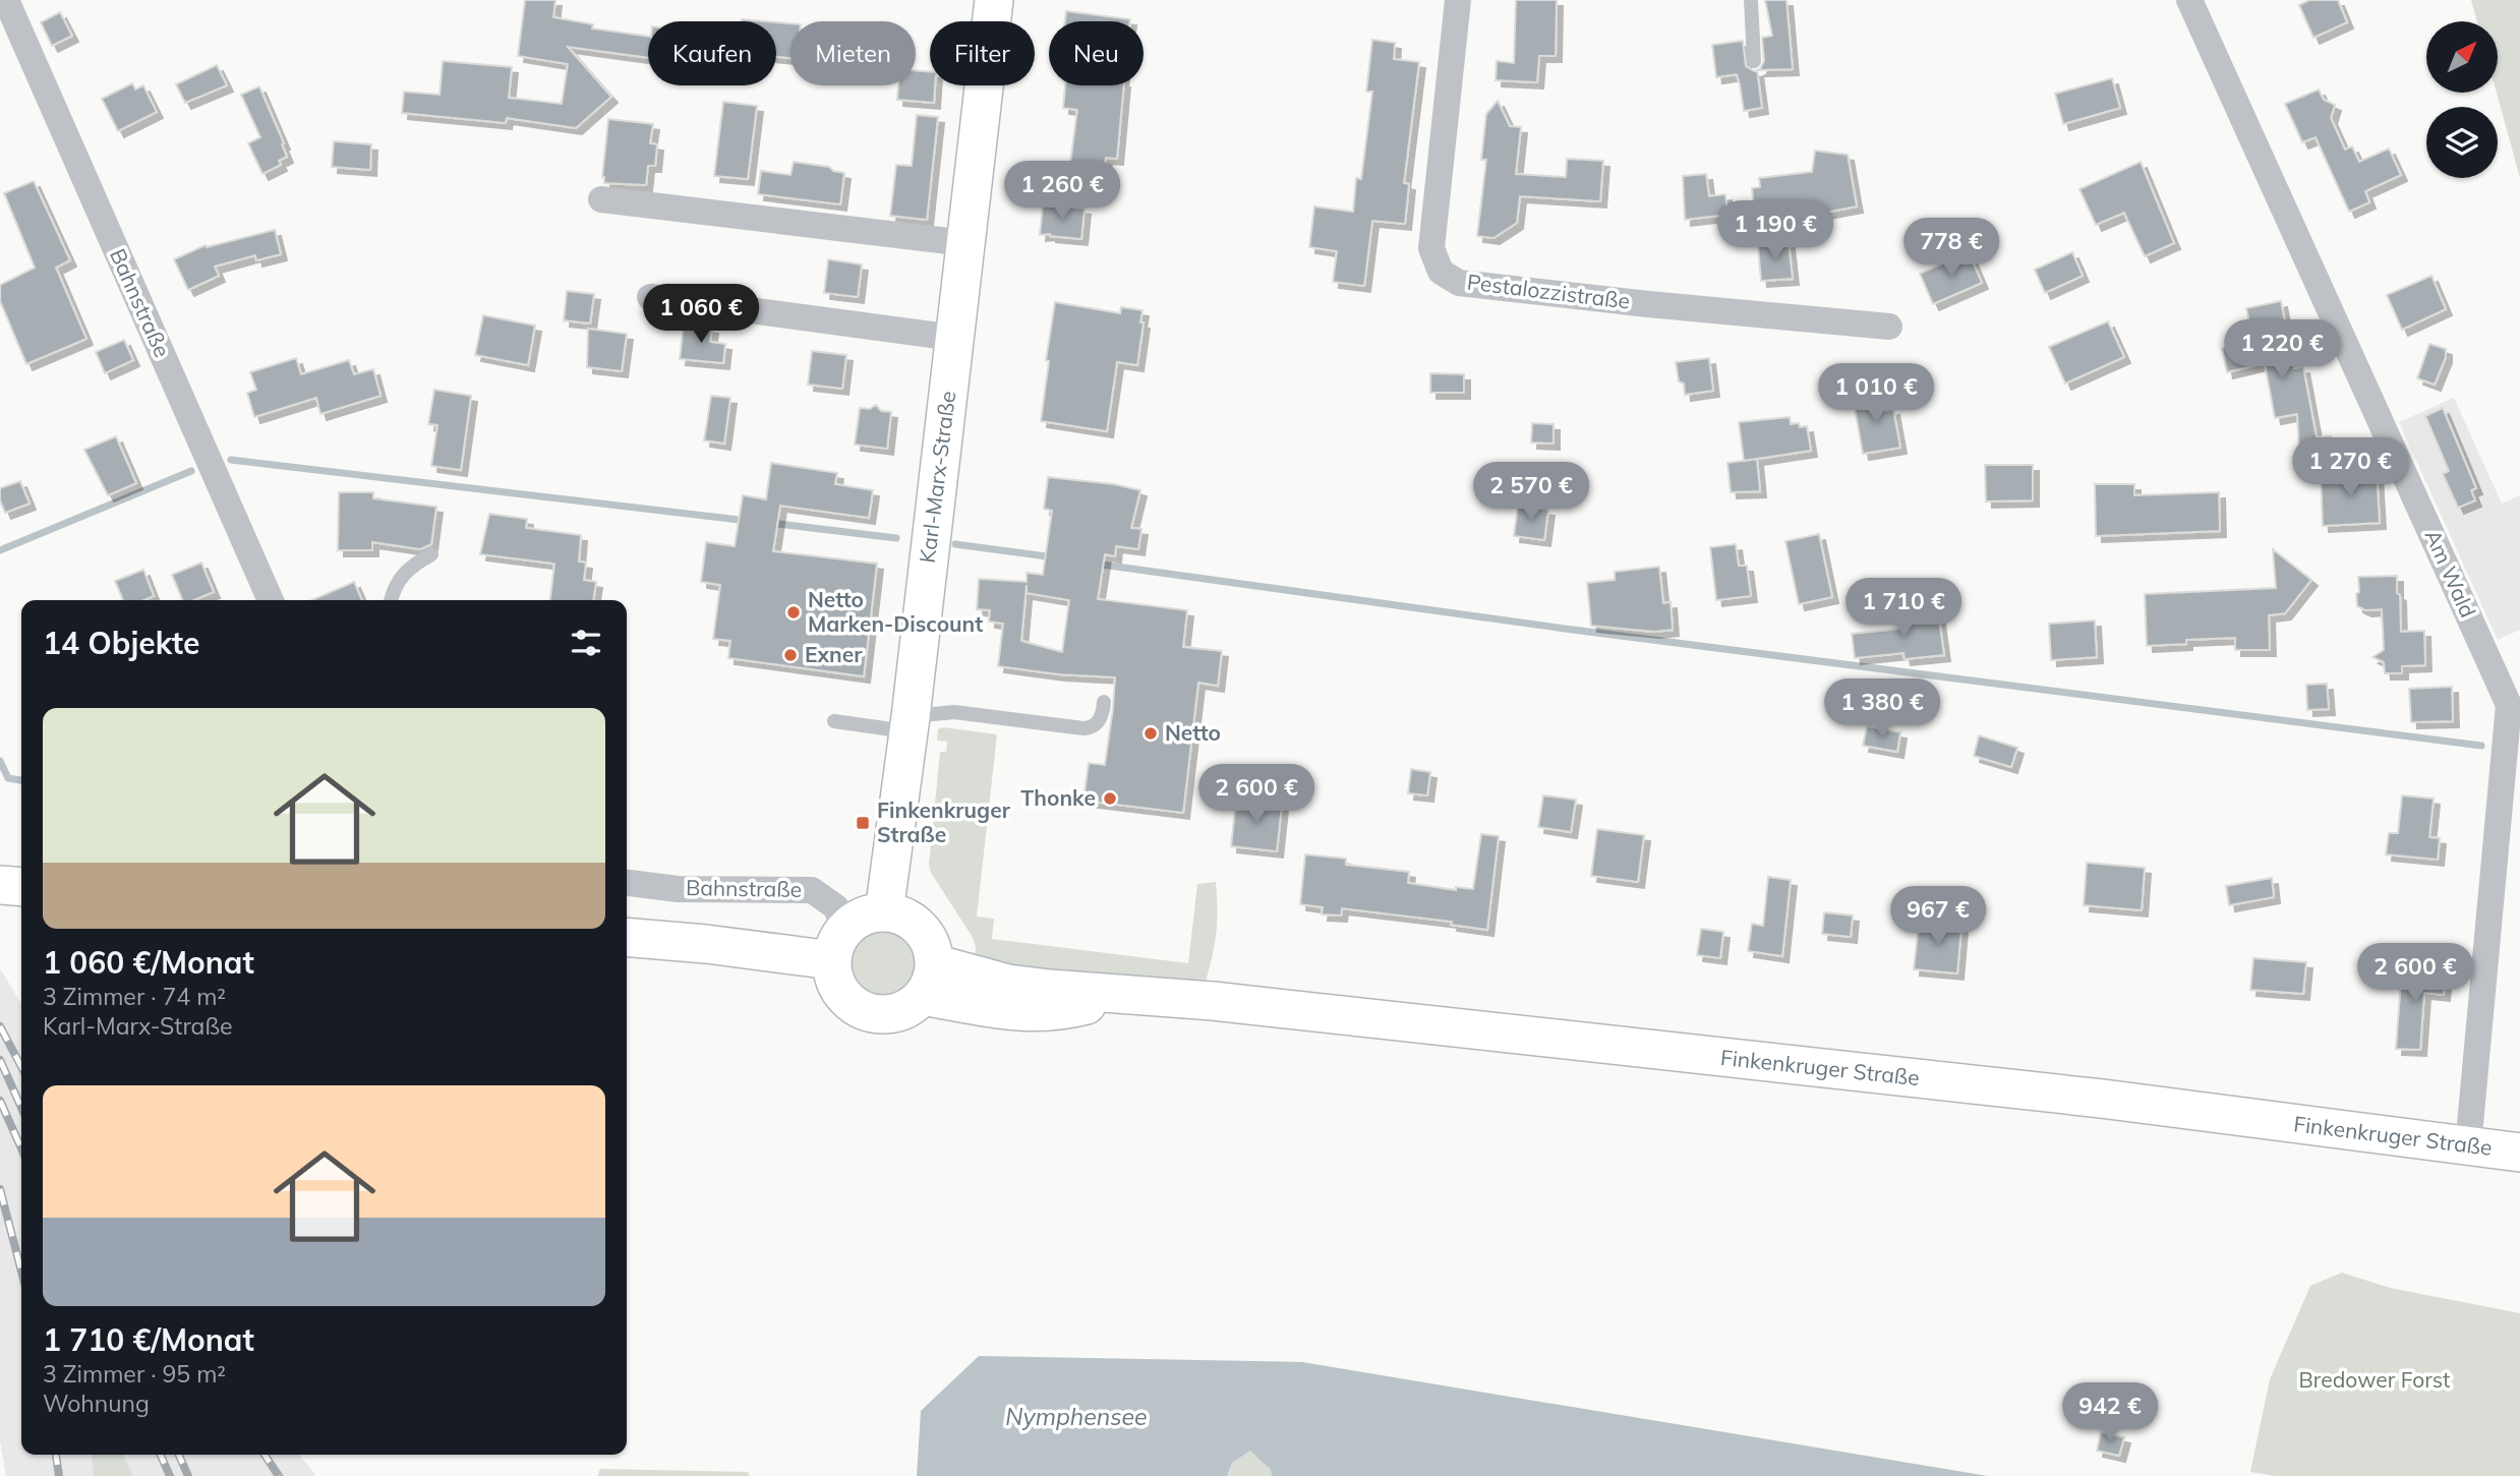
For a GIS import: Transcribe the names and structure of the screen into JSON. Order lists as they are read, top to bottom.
{
  "streets": {
    "main road": ["Karl-Marx-Straße", "Finkenkruger Straße"],
    "street": ["Pestalozzistraße", "Bahnstraße", "Am Wald"]
  },
  "crossings": [
    ["Bahnstraße", "Karl-Marx-Straße"],
    ["Bahnstraße", "Finkenkruger Straße"],
    ["Karl-Marx-Straße", "Finkenkruger Straße"],
    ["Am Wald", "Finkenkruger Straße"]
  ],
  "water": ["Nymphensee"],
  "parks": ["Bredower Forst"],
  "places": {
    "other": [
      "Netto Marken-Discount",
      "Exner",
      "Netto",
      "Thonke"
    ],
    "transit": ["Finkenkruger Straße"]
  },
  "north": "top right",
  "page": {
    "chip": [
      "Kaufen",
      "Mieten",
      "Filter",
      "Neu"
    ],
    "price": [
      "1 260 €",
      "1 190 €",
      "778 €",
      "1 060 €",
      "1 220 €",
      "1 010 €",
      "1 270 €",
      "2 570 €",
      "1 710 €",
      "1 380 €",
      "2 600 €",
      "967 €",
      "2 600 €",
      "942 €"
    ],
    "heading": "14 Objekte",
    "list": [
      {
        "name": "1 060 €/Monat",
        "note": "3 Zimmer · 74 m² · Karl-Marx-Straße"
      },
      {
        "name": "1 710 €/Monat",
        "note": "3 Zimmer · 95 m² · Wohnung"
      }
    ]
  }
}
